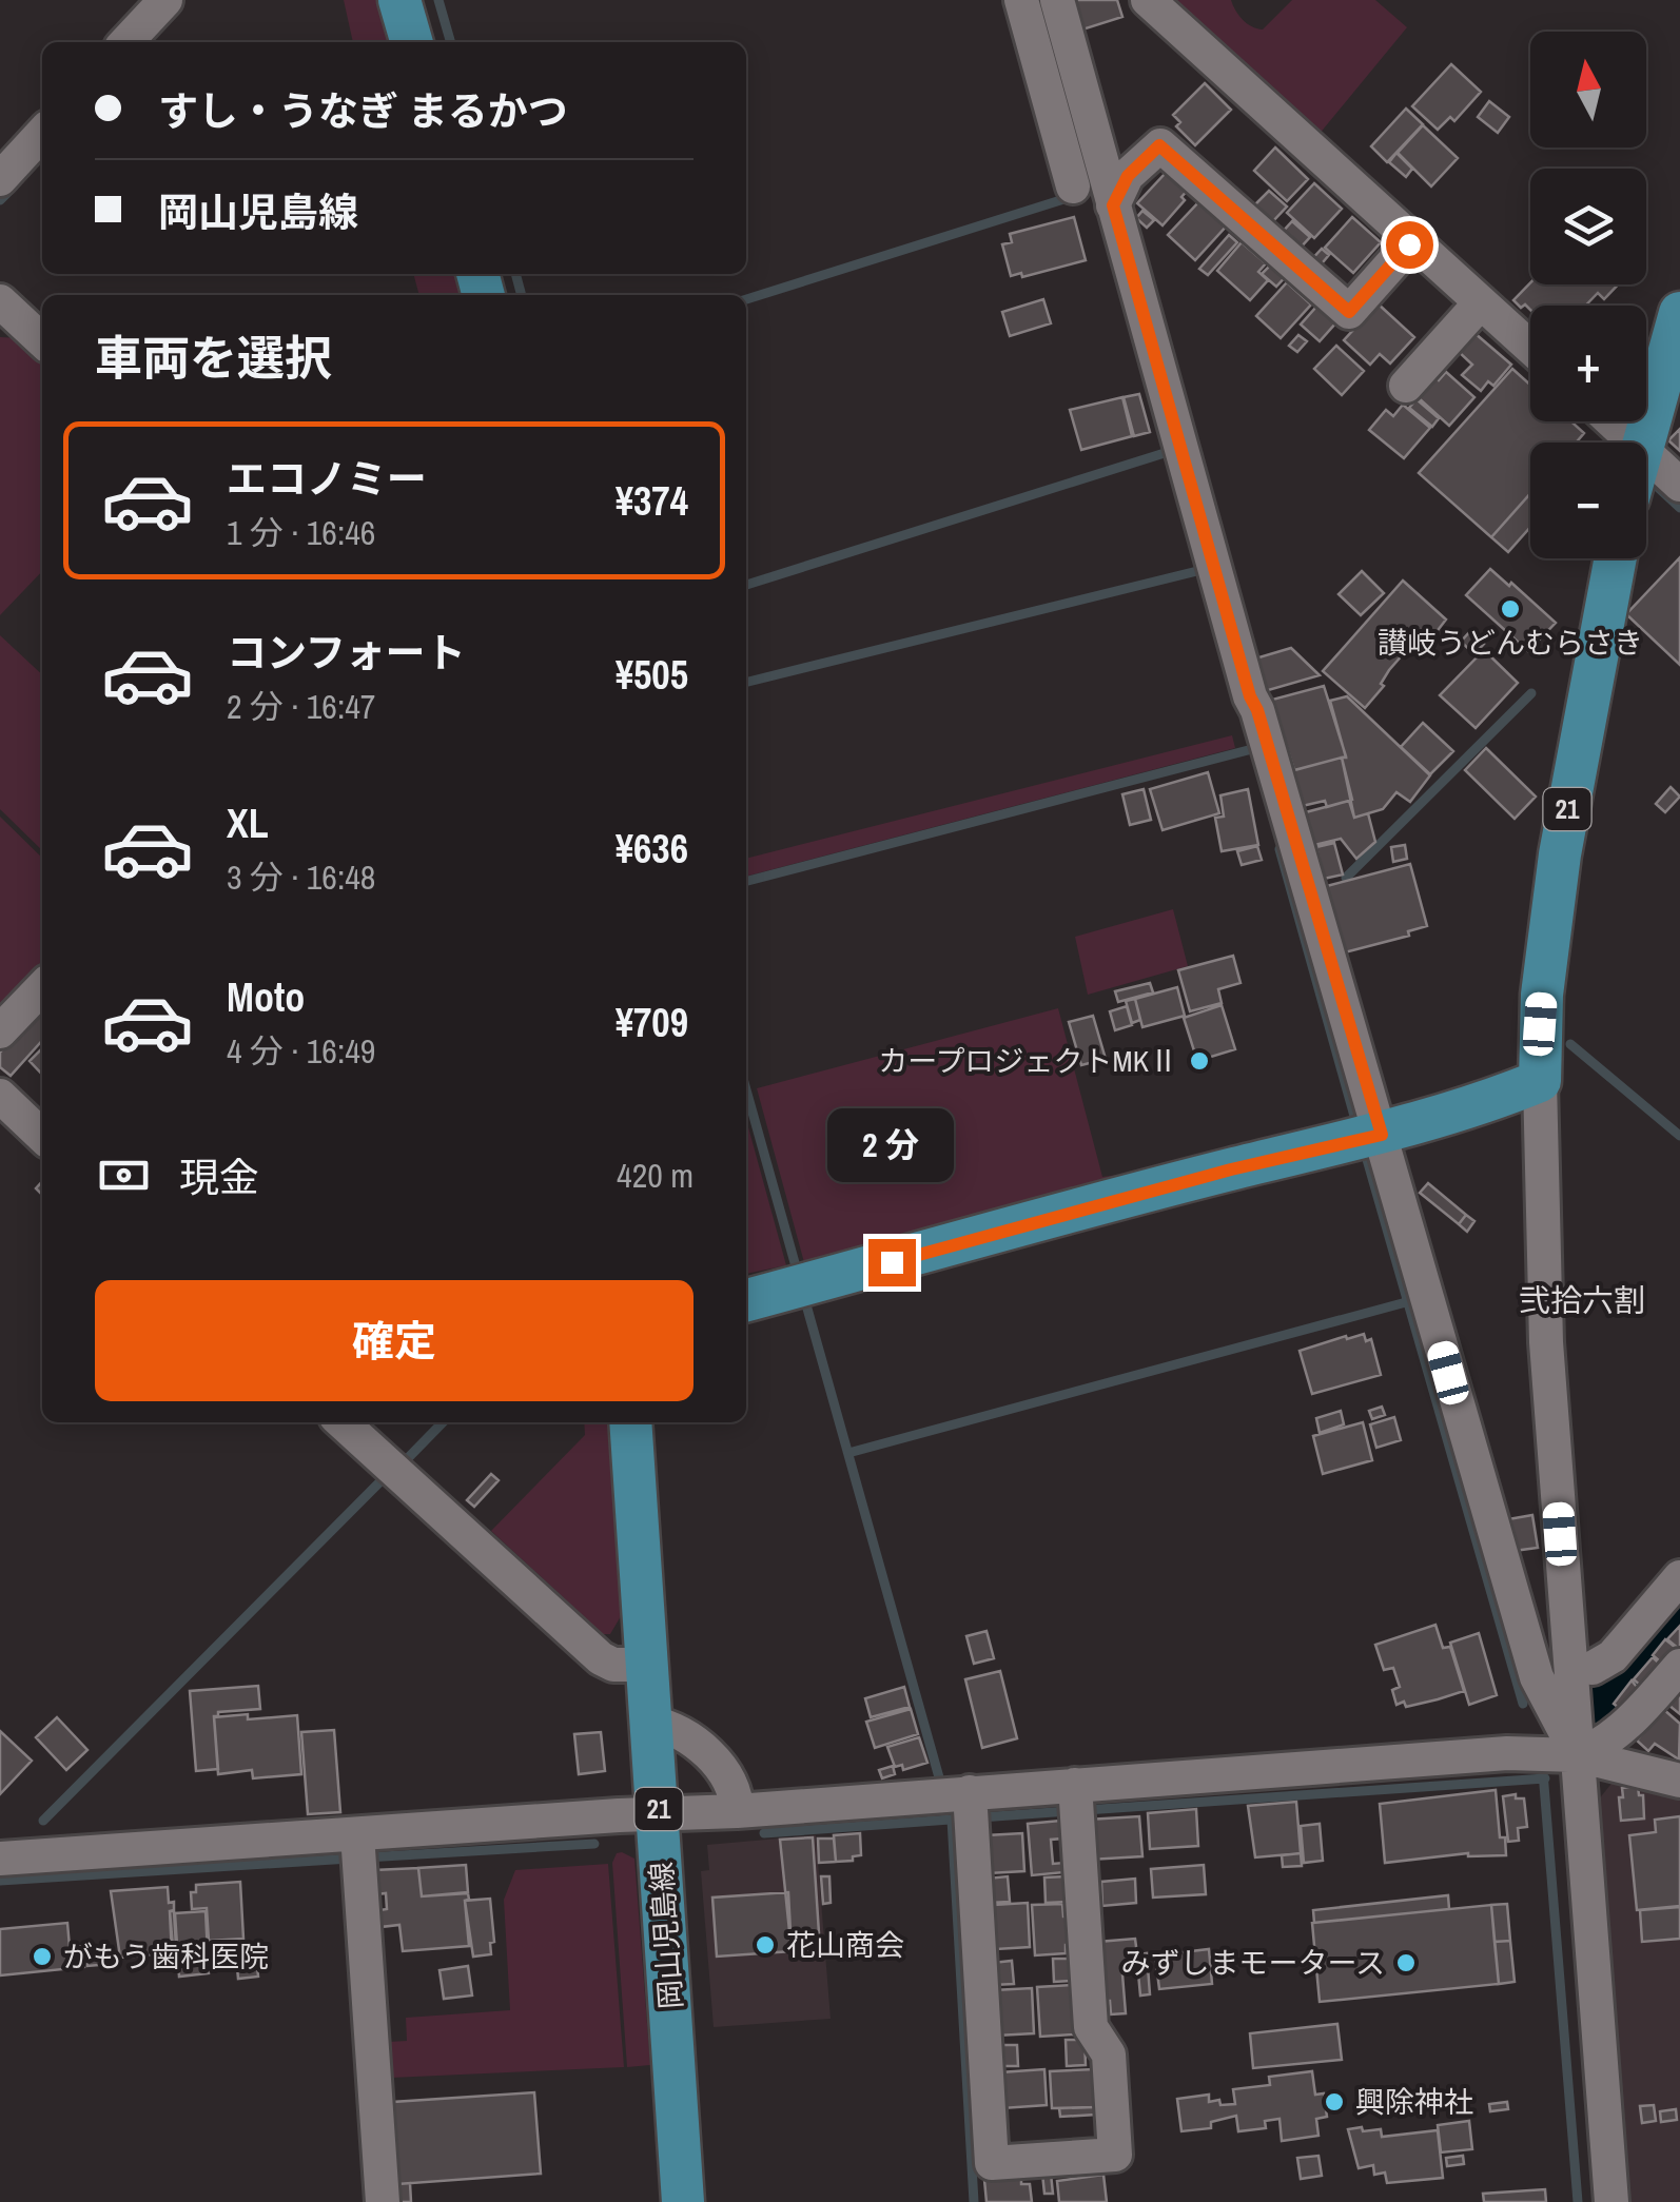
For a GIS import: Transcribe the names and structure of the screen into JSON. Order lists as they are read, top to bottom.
{
  "streets": {
    "main road": ["21", "岡山児島線"]
  },
  "districts": ["弐拾六割"],
  "places": [
    "讃岐うどんむらさき",
    "カープロジェクトMKⅡ",
    "花山商会",
    "がもう歯科医院",
    "みずしまモータース",
    "興除神社"
  ],
  "north": "top",
  "page": {
    "map_buttons": ["+", "−"],
    "banner": ["すし・うなぎ まるかつ", "岡山児島線"],
    "heading": "車両を選択",
    "list": [
      {
        "name": "エコノミー",
        "note": "1 分 · 16:46",
        "value": "¥374"
      },
      {
        "name": "コンフォート",
        "note": "2 分 · 16:47",
        "value": "¥505"
      },
      {
        "name": "XL",
        "note": "3 分 · 16:48",
        "value": "¥636"
      },
      {
        "name": "Moto",
        "note": "4 分 · 16:49",
        "value": "¥709"
      }
    ],
    "bubble": "2 分",
    "pay": ["現金", "420 m"],
    "buttons": "確定"
  }
}
